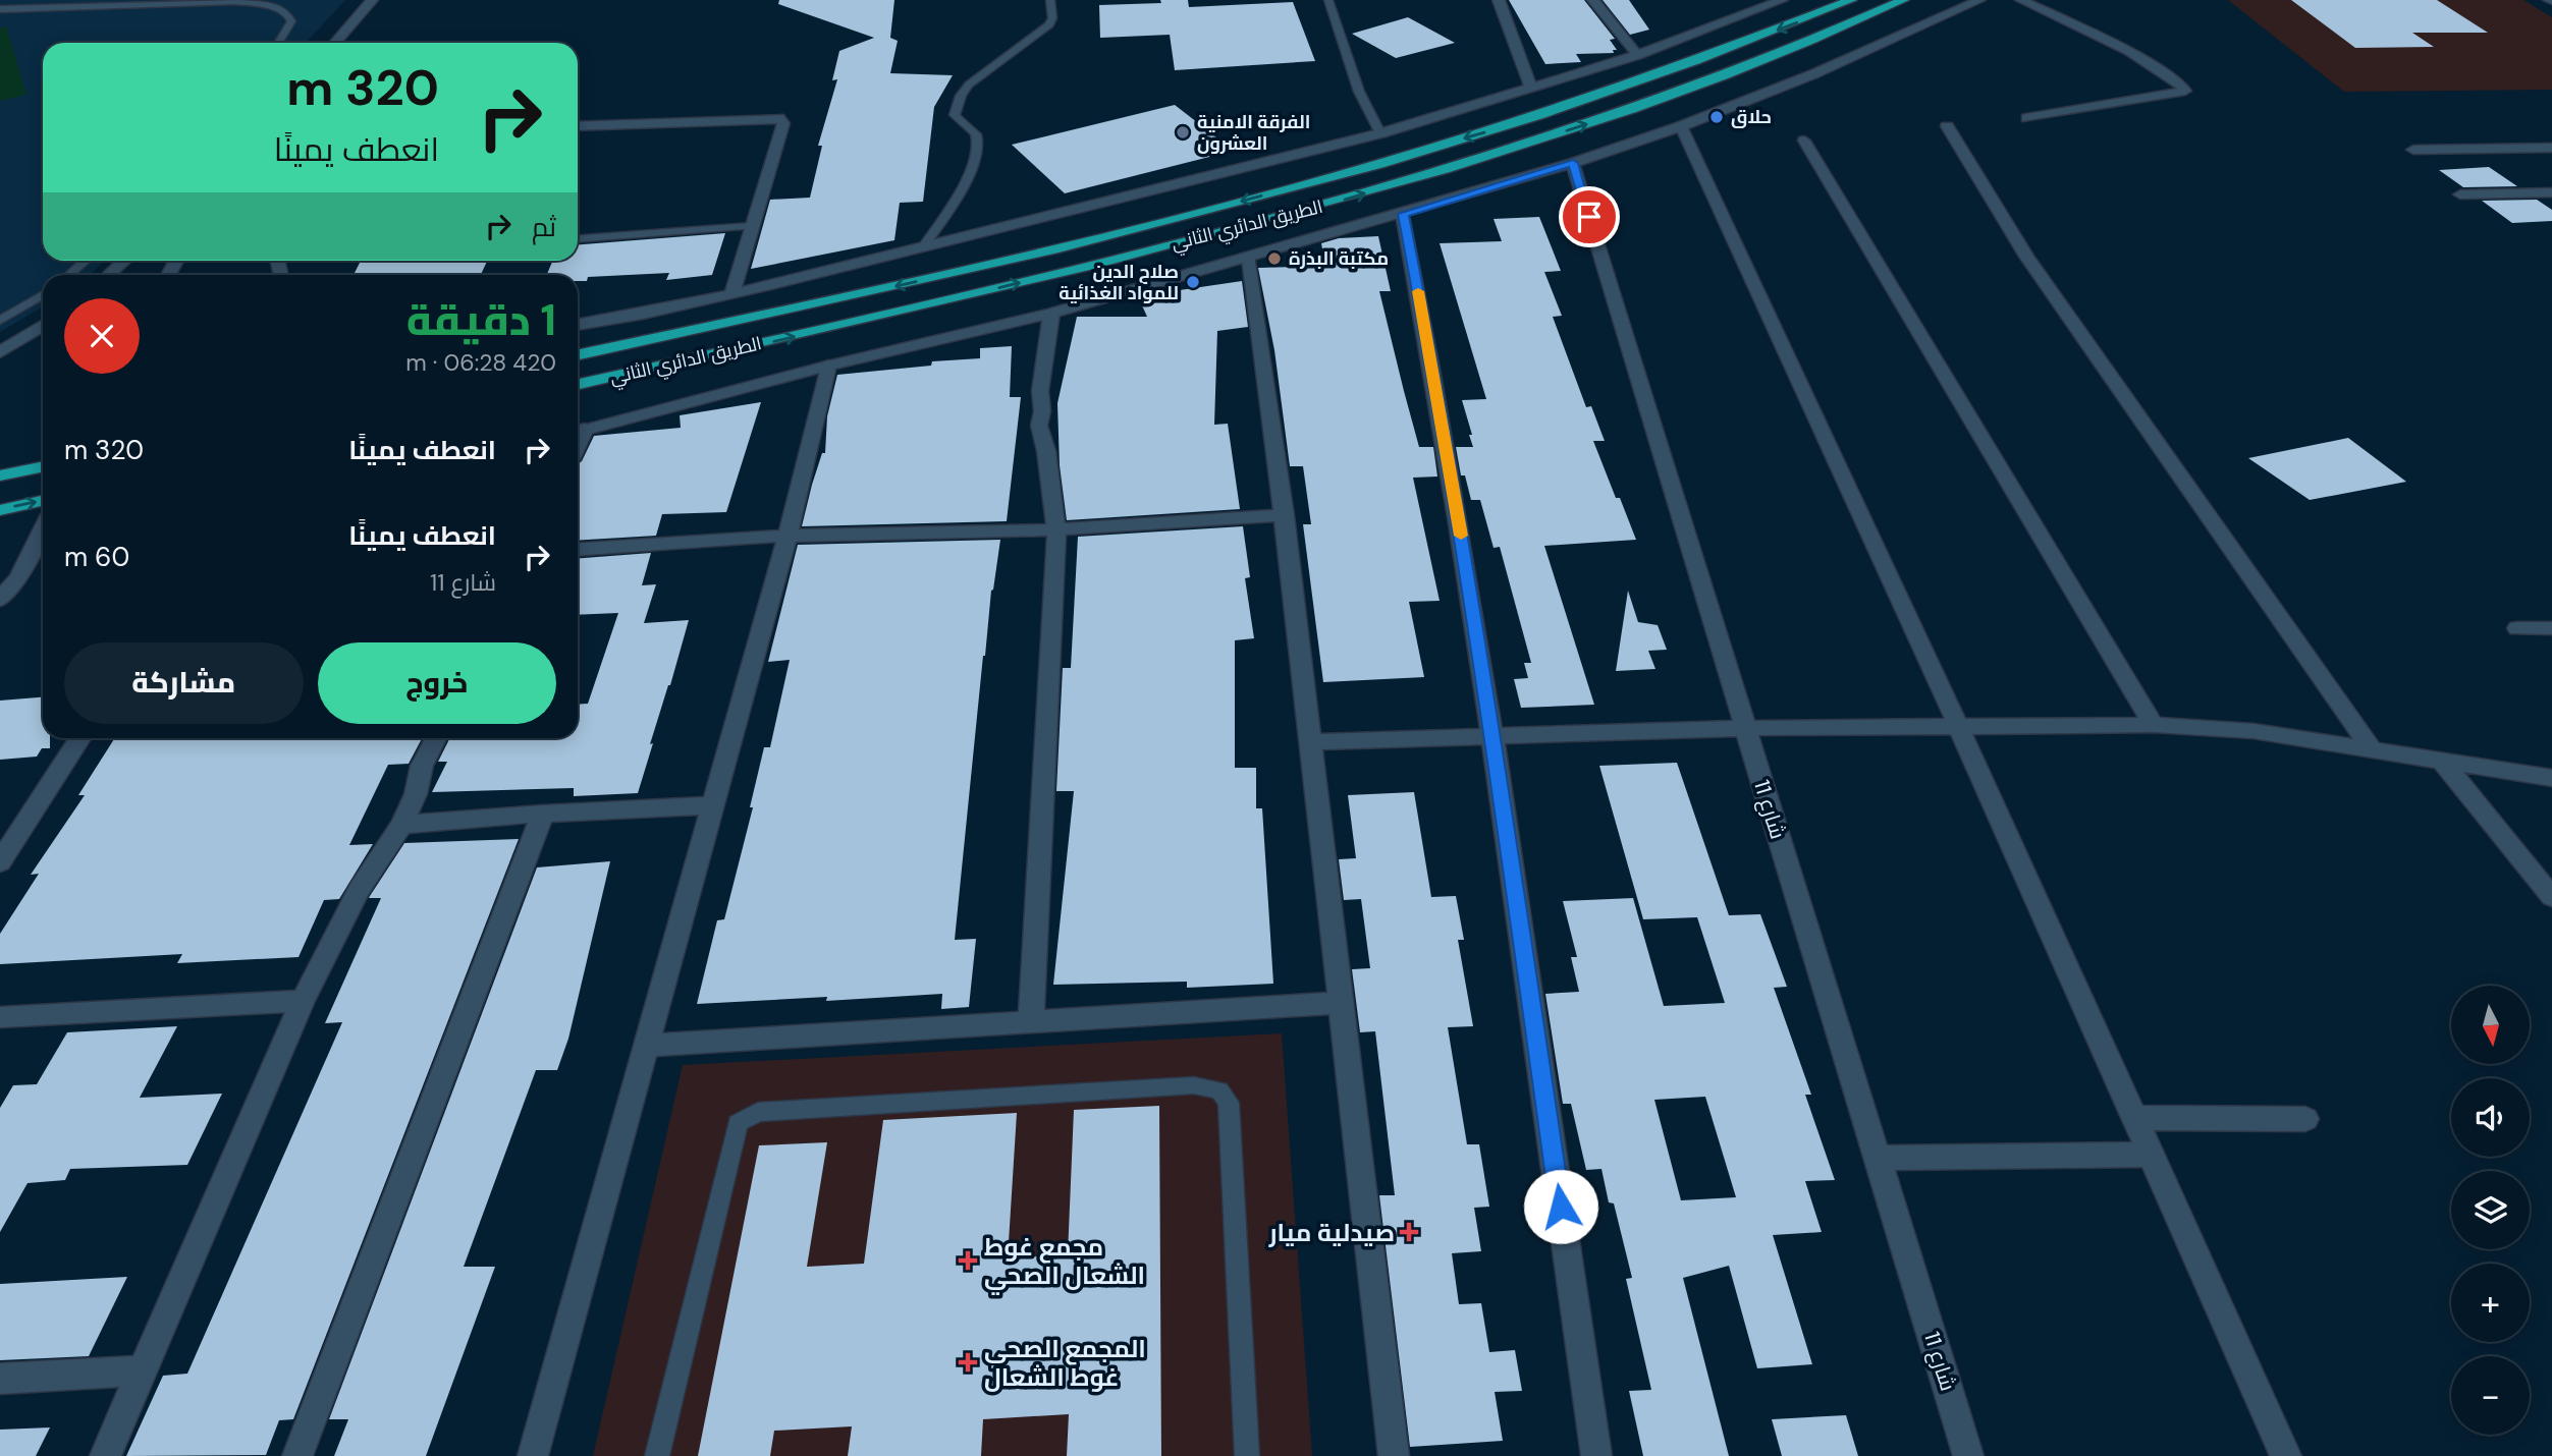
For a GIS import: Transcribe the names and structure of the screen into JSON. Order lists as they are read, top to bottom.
{
  "streets": {
    "highway": ["الطريق الدائري الثاني"],
    "street": ["شارع 11"]
  },
  "places": {
    "other": [
      "حلاق",
      "الفرقة الامنية العشرون",
      "مكتبة البذرة",
      "صلاح الدين للمواد الغذائية"
    ],
    "health": ["صيدلية ميار", "مجمع غوط الشعال الصحي", "المجمع الصحي غوط الشعال"]
  },
  "north": "bottom",
  "page": {
    "turn": ["320 m", "انعطف يمينًا"],
    "then": "ثم",
    "heading": ["1 دقيقة", "420 m · 06:28"],
    "list": [
      {
        "name": "انعطف يمينًا",
        "value": "320 m"
      },
      {
        "name": "انعطف يمينًا",
        "note": "شارع 11",
        "value": "60 m"
      }
    ],
    "buttons": ["خروج", "مشاركة"],
    "map_buttons": ["+", "−"]
  }
}
